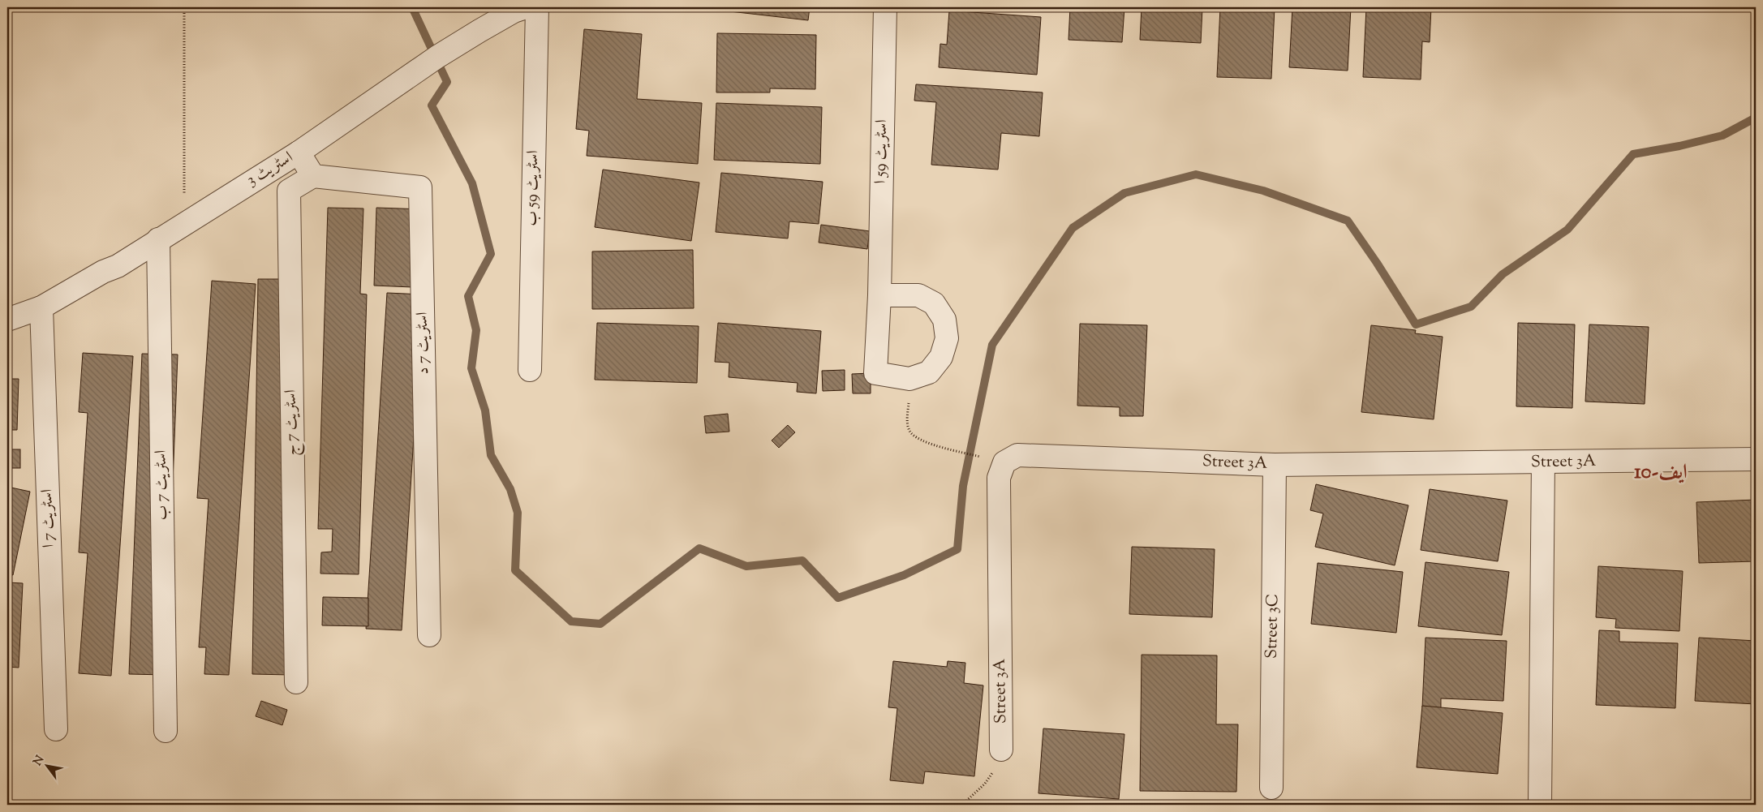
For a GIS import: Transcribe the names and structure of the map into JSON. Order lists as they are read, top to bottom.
{
  "streets": {
    "street": [
      "اسٹریٹ 59 ا",
      "اسٹریٹ 3",
      "اسٹریٹ 59 ب",
      "اسٹریٹ 7 د",
      "اسٹریٹ 7 ج",
      "Street 3A",
      "اسٹریٹ 7 ب",
      "اسٹریٹ 7 ا",
      "Street 3C"
    ]
  },
  "crossings": [
    ["اسٹریٹ 3", "اسٹریٹ 7 ب"],
    ["اسٹریٹ 3", "اسٹریٹ 7 ا"],
    ["اسٹریٹ 7 د", "اسٹریٹ 7 ج"],
    ["Street 3A", "Street 3C"]
  ],
  "districts": ["ایف-10"],
  "north": "top left"
}
